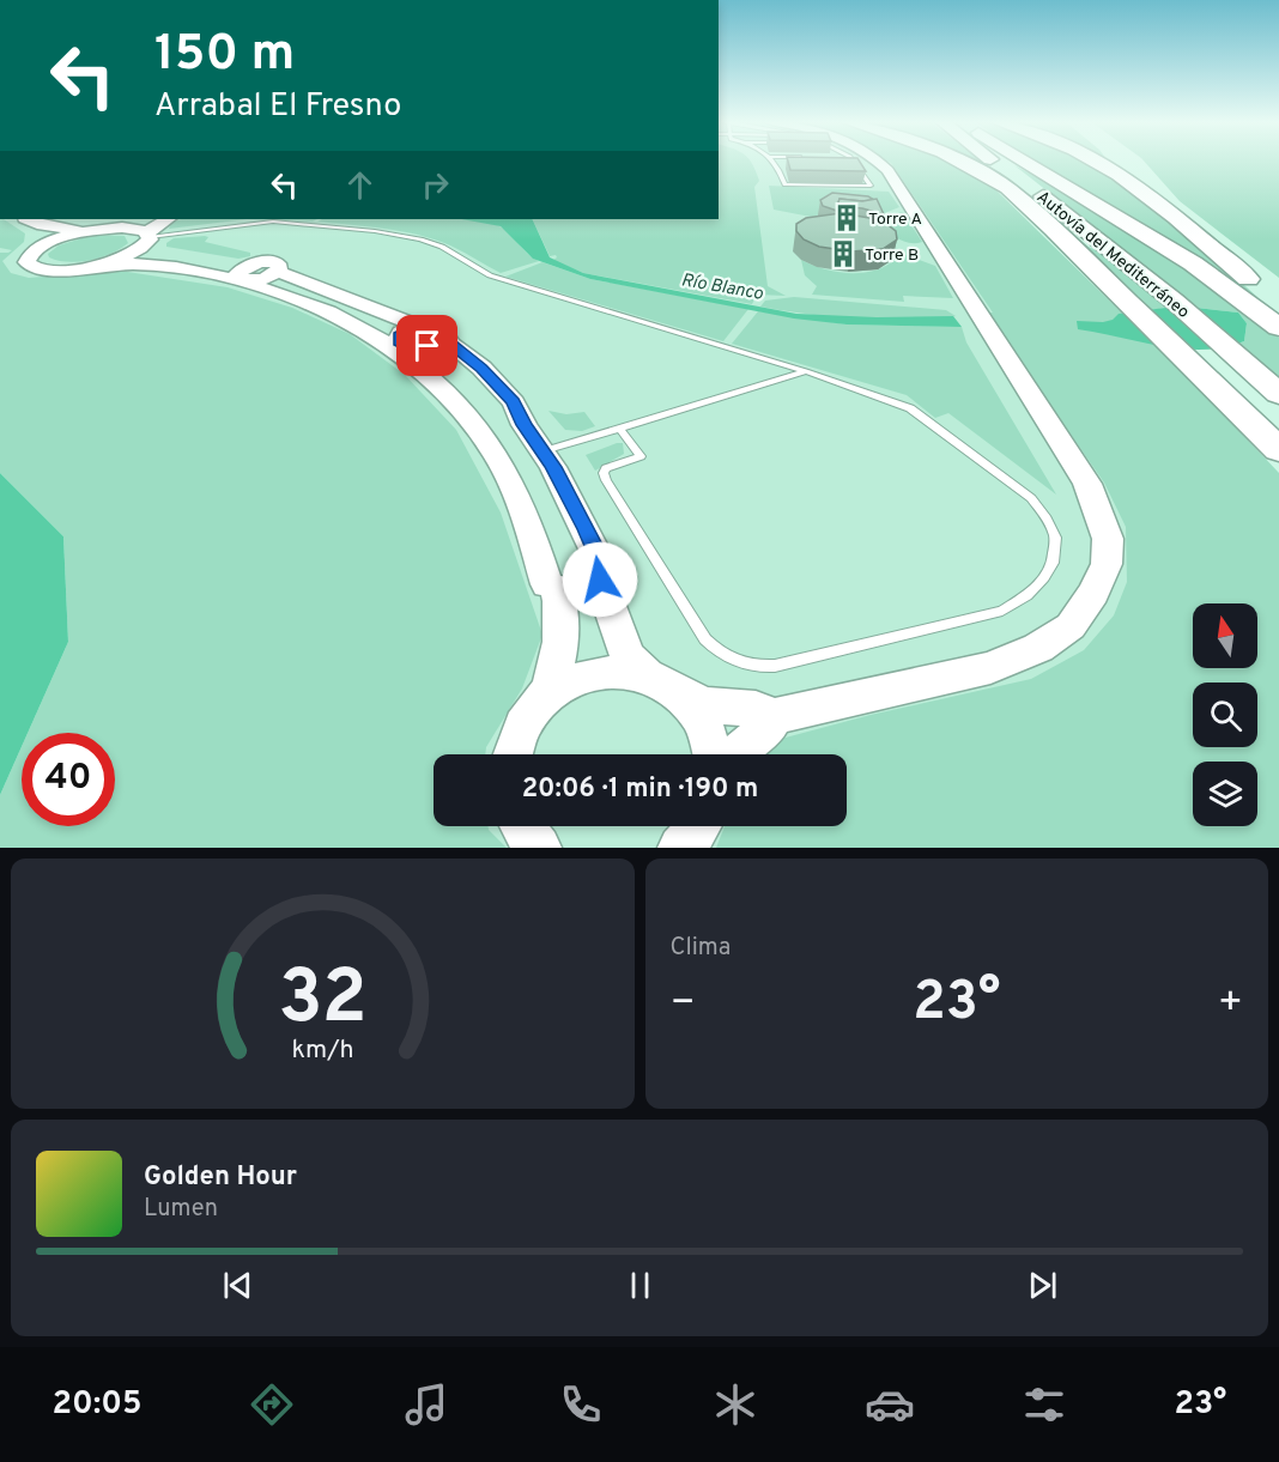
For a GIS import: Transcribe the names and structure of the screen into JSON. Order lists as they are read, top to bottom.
{
  "streets": {
    "highway": ["Autovía del Mediterráneo"]
  },
  "water": ["Río Blanco"],
  "places": {
    "building": ["Torre A", "Torre B"]
  },
  "north": "top",
  "page": {
    "turn": ["150 m", "Arrabal El Fresno"],
    "limit": "40",
    "trip": "20:06 · 1 min · 190 m",
    "tile": "Clima",
    "heat": ["−", "23°", "+"],
    "song": ["Golden Hour", "Lumen"],
    "tabs": ["20:05", "23°"],
    "gauge": ["32", "km/h"]
  }
}
